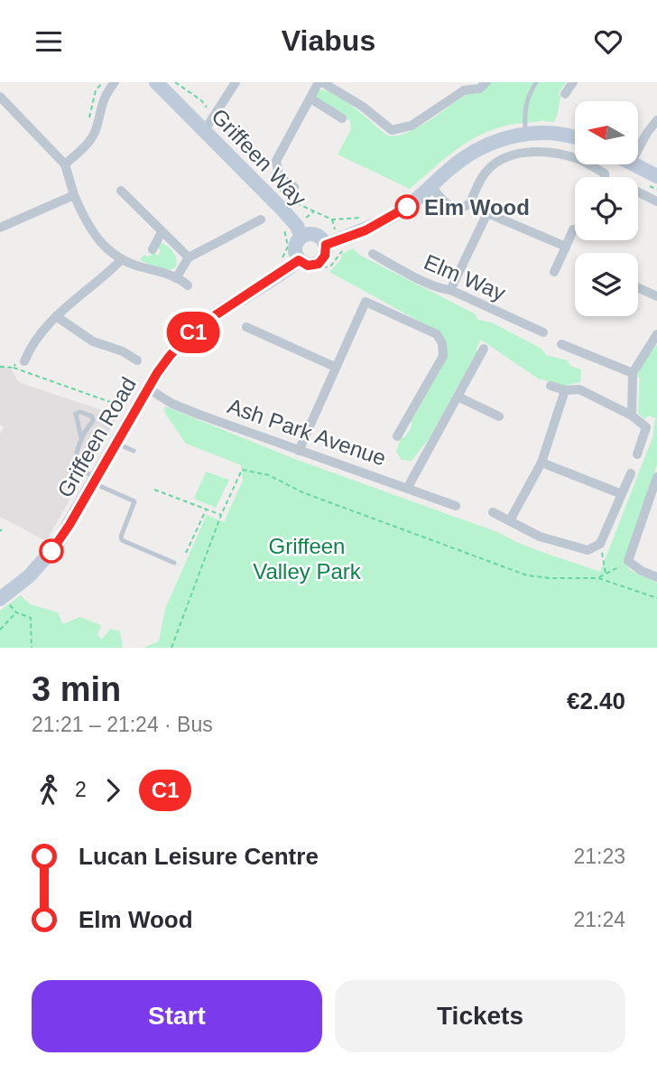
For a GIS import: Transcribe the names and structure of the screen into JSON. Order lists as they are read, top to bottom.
{
  "streets": {
    "street": [
      "Griffeen Way",
      "Elm Way",
      "Ash Park Avenue",
      "Griffeen Road"
    ]
  },
  "crossings": [
    ["Griffeen Way", "Griffeen Road"],
    ["Ash Park Avenue", "Griffeen Road"]
  ],
  "parks": ["Griffeen Valley Park"],
  "places": ["Elm Wood"],
  "lines": ["bus line C1"],
  "north": "left",
  "page": {
    "header": "Viabus",
    "on_map": "C1",
    "heading": ["3 min", "21:21 – 21:24 · Bus", "€2.40"],
    "legs": ["2", "C1"],
    "list": [
      {
        "name": "Lucan Leisure Centre",
        "value": "21:23"
      },
      {
        "name": "Elm Wood",
        "value": "21:24"
      }
    ],
    "buttons": ["Start", "Tickets"]
  }
}
